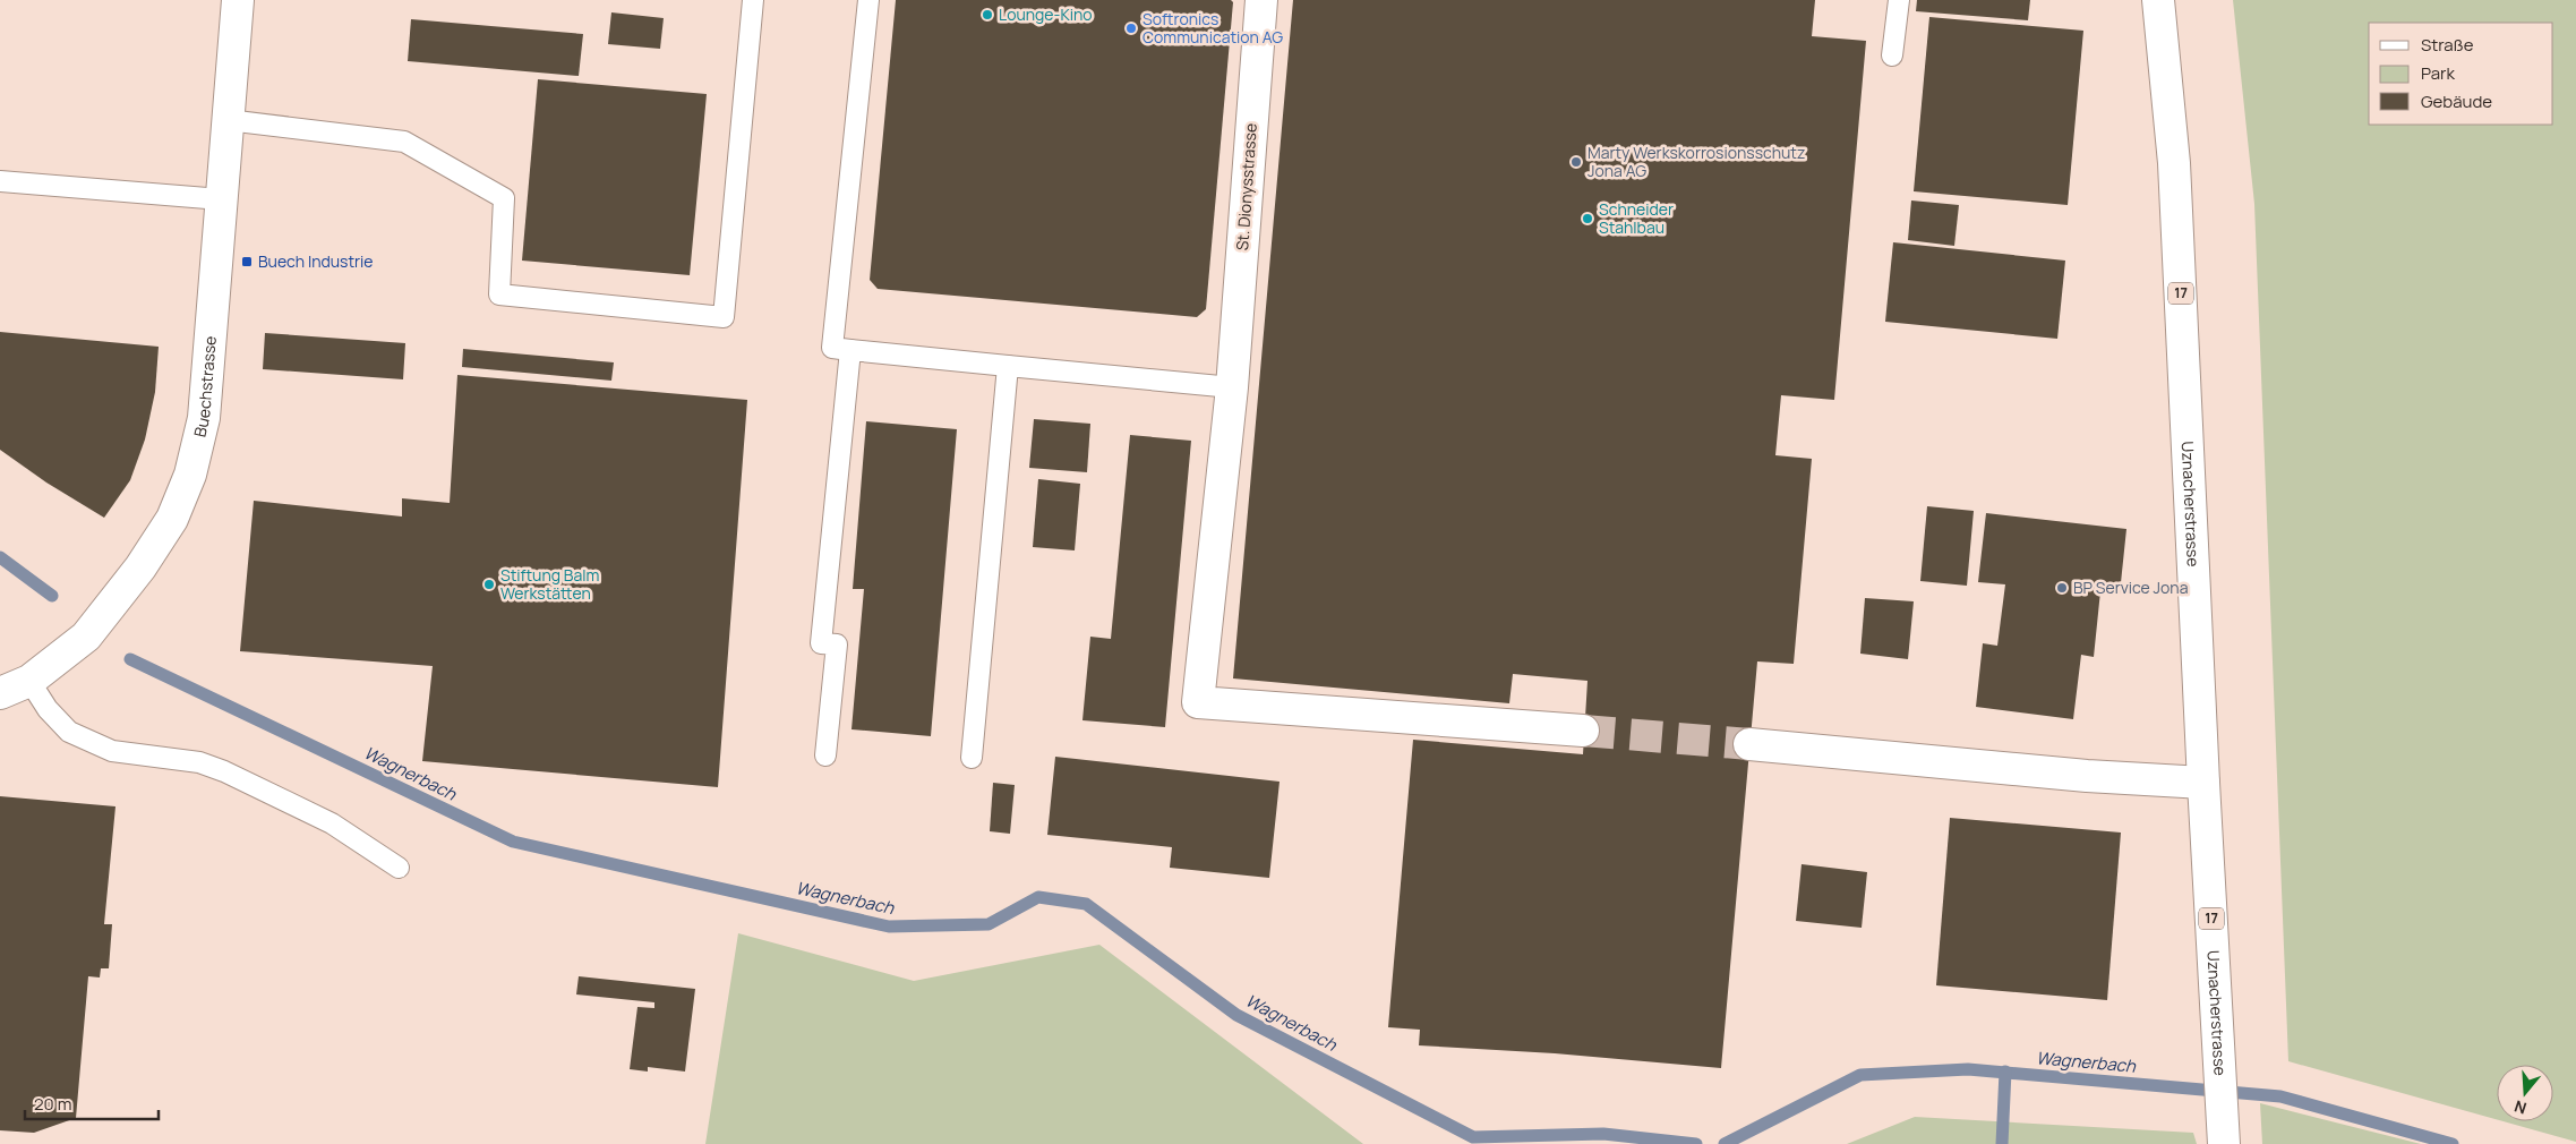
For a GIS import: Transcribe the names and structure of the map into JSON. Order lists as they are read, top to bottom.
{
  "streets": {
    "street": [
      "St. Dionysstrasse",
      "17",
      "Buechstrasse",
      "Uznacherstrasse"
    ]
  },
  "water": ["Wagnerbach"],
  "places": {
    "other": [
      "Lounge-Kino",
      "Softronics Communication AG",
      "Marty Werkskorrosionsschutz Jona AG",
      "Schneider Stahlbau",
      "Stiftung Balm Werkstätten",
      "BP Service Jona"
    ],
    "transit": ["Buech Industrie"]
  },
  "legend": ["Straße", "Park", "Gebäude"],
  "scale_bar": "20 m",
  "north": "bottom"
}
